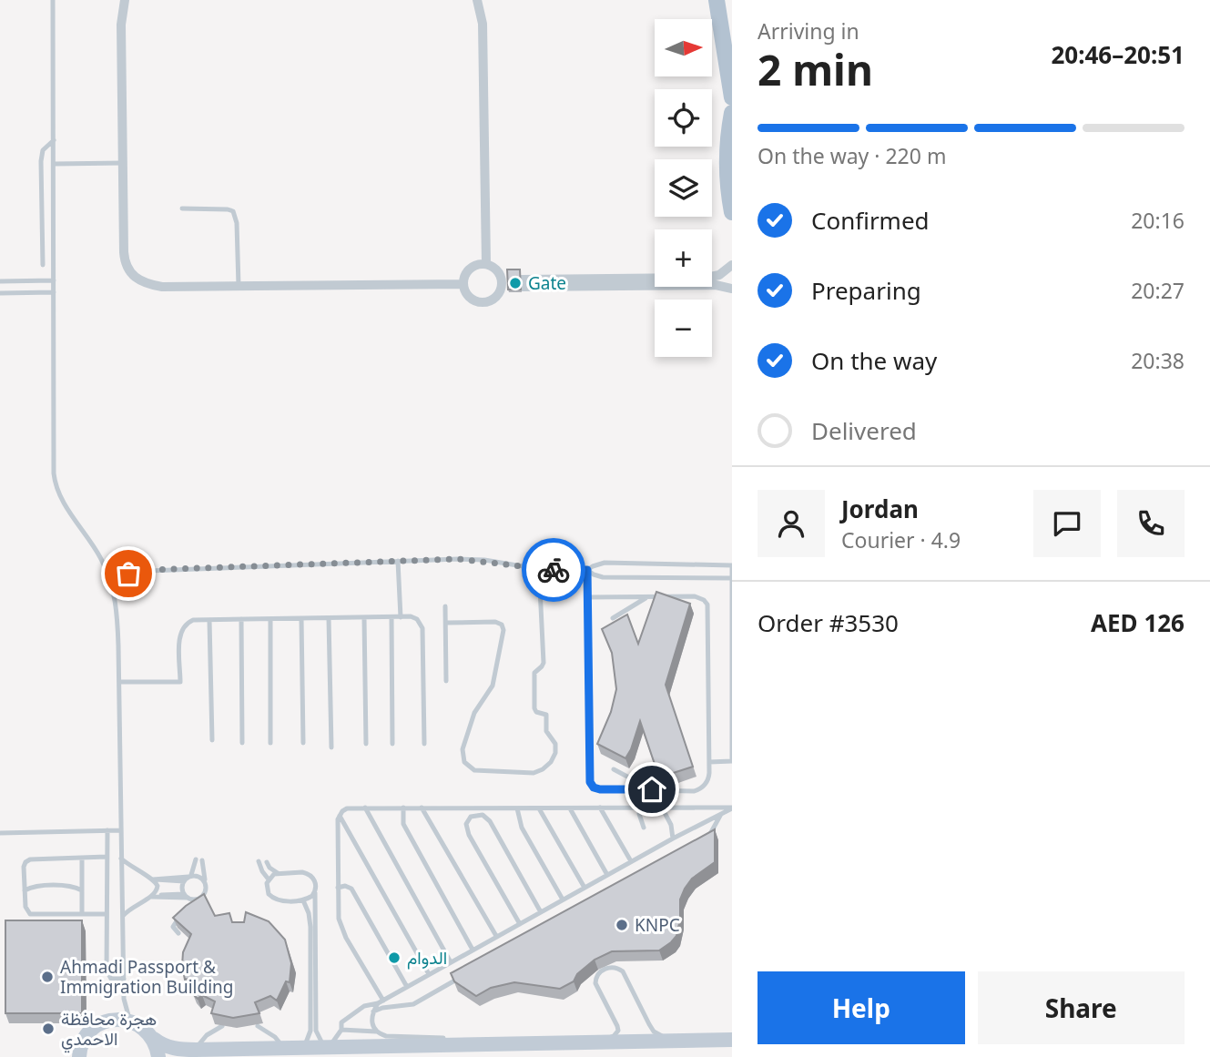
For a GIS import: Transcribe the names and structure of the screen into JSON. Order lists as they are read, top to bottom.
{
  "places": [
    "Gate",
    "KNPC",
    "الدوام",
    "Ahmadi Passport & Immigration Building",
    "هجرة محافظة الاحمدي"
  ],
  "north": "right",
  "page": {
    "heading": ["2 min", "Arriving in", "20:46–20:51"],
    "panel": [
      "Jordan",
      "Courier · 4.9",
      "Order #3530",
      "AED 126"
    ],
    "map_buttons": ["+", "−"],
    "bar": "On the way · 220 m",
    "list": [
      ["Confirmed", "20:16"],
      ["Preparing", "20:27"],
      ["On the way", "20:38"],
      "Delivered"
    ],
    "buttons": ["Help", "Share"]
  }
}
